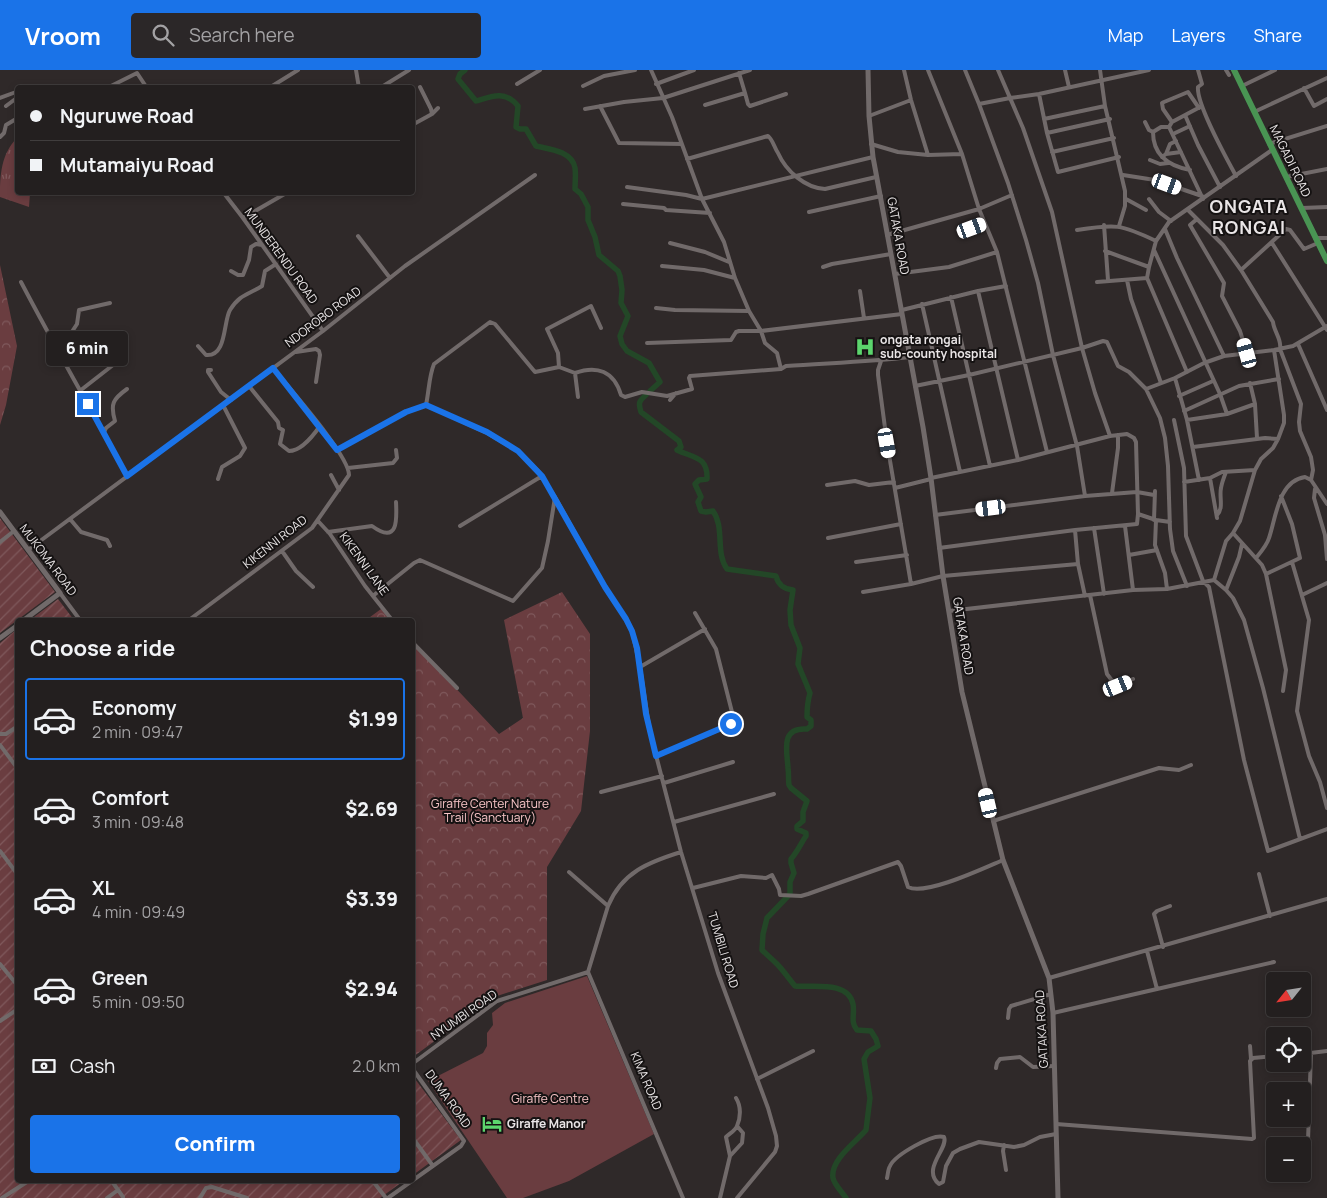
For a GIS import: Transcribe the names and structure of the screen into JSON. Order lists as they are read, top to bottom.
{
  "streets": {
    "highway": ["MAGADI ROAD"],
    "street": [
      "GATAKA ROAD",
      "MUNDERENDU ROAD",
      "NDOROBO ROAD",
      "KIKENNI ROAD",
      "MUKOMA ROAD",
      "KIKENNI LANE",
      "TUMBILI ROAD",
      "NYUMBI ROAD",
      "KIMA ROAD",
      "DUMA ROAD"
    ]
  },
  "crossings": [
    ["MUNDERENDU ROAD", "NDOROBO ROAD"],
    ["NDOROBO ROAD", "MUKOMA ROAD"],
    ["KIKENNI ROAD", "KIKENNI LANE"],
    ["NYUMBI ROAD", "KIMA ROAD"]
  ],
  "districts": ["ONGATA RONGAI"],
  "parks": ["Giraffe Center Nature Trail (Sanctuary)", "Giraffe Centre"],
  "places": {
    "hospital": ["ongata rongai sub-county hospital"],
    "hotel": ["Giraffe Manor"]
  },
  "north": "bottom left",
  "page": {
    "header": "Vroom",
    "search": "Search here",
    "nav": ["Map", "Layers", "Share"],
    "banner": ["Nguruwe Road", "Mutamaiyu Road"],
    "bubble": "6 min",
    "heading": "Choose a ride",
    "list": [
      {
        "name": "Economy",
        "note": "2 min · 09:47",
        "value": "$1.99"
      },
      {
        "name": "Comfort",
        "note": "3 min · 09:48",
        "value": "$2.69"
      },
      {
        "name": "XL",
        "note": "4 min · 09:49",
        "value": "$3.39"
      },
      {
        "name": "Green",
        "note": "5 min · 09:50",
        "value": "$2.94"
      }
    ],
    "map_buttons": ["+", "−"],
    "pay": ["Cash", "2.0 km"],
    "buttons": "Confirm"
  }
}
